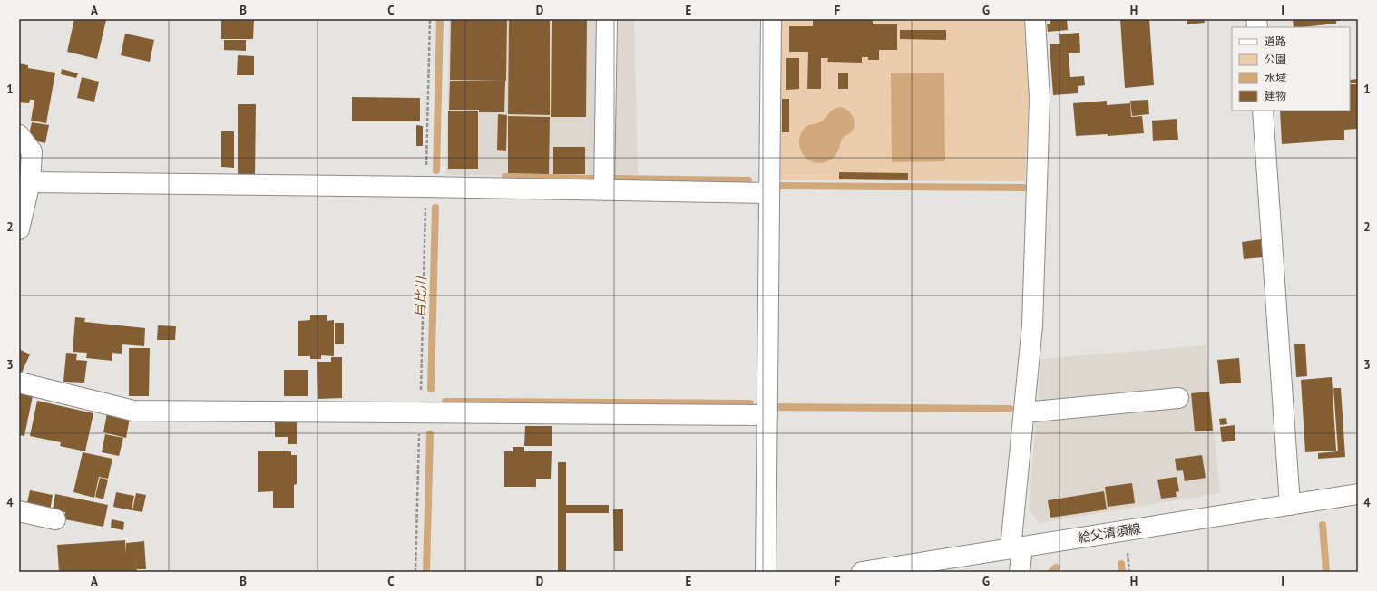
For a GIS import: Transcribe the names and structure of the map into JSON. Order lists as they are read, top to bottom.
{
  "streets": {
    "street": ["給父清須線"]
  },
  "water": ["目比川"],
  "legend": [
    "道路",
    "公園",
    "水域",
    "建物"
  ],
  "grid": {
    "columns": [
      "A",
      "B",
      "C",
      "D",
      "E",
      "F",
      "G",
      "H",
      "I"
    ],
    "rows": [
      "1",
      "2",
      "3",
      "4"
    ]
  }
}
